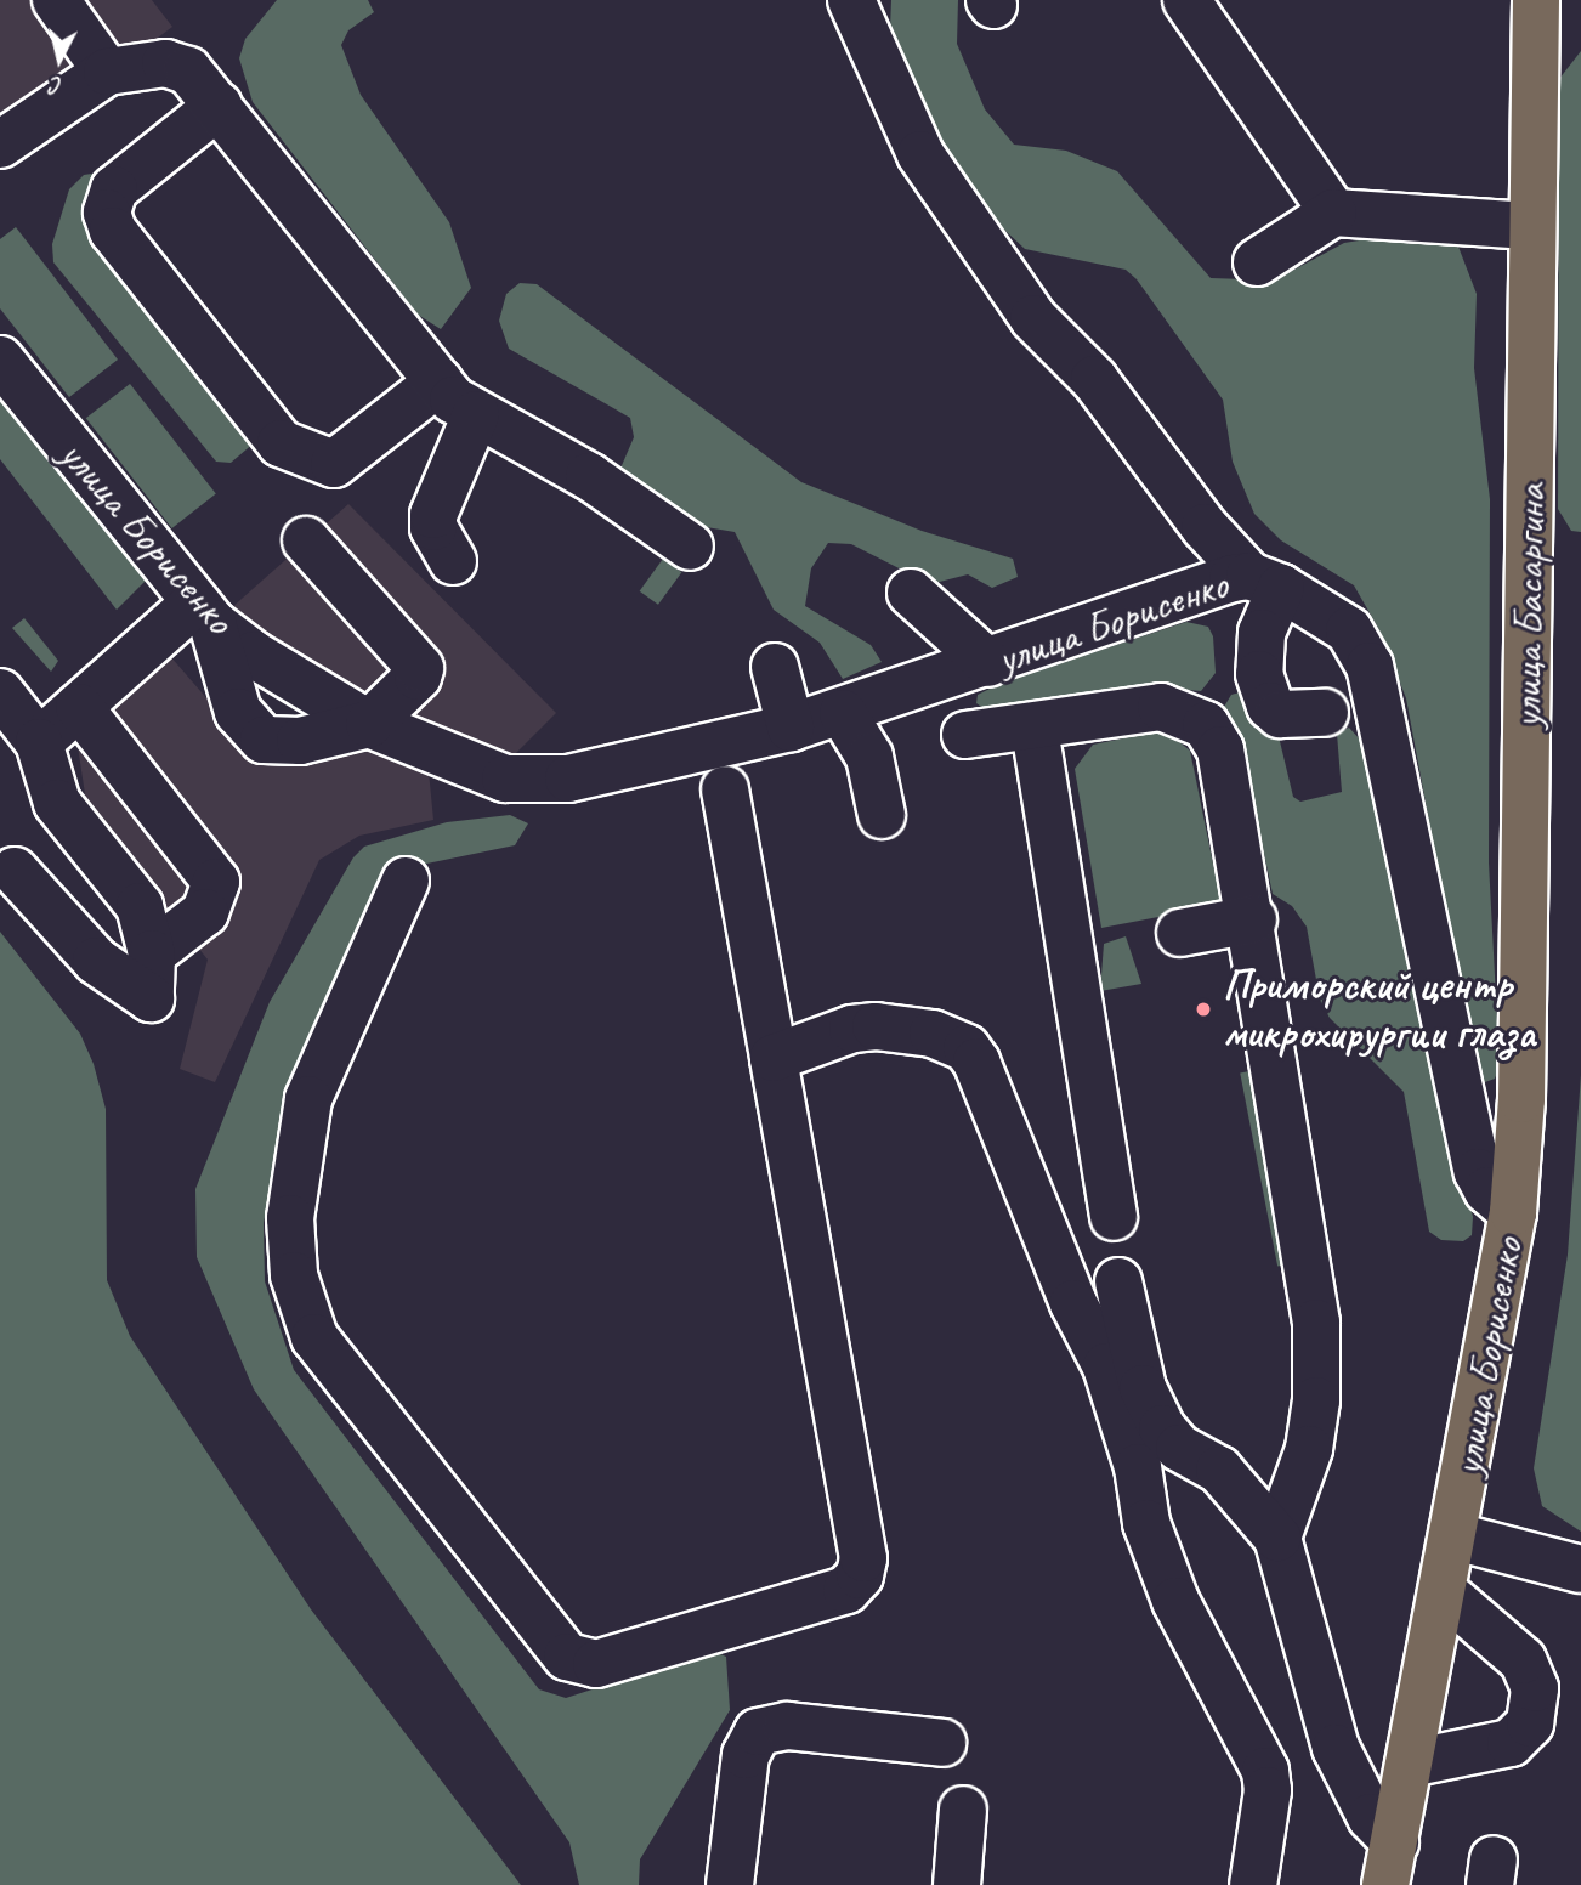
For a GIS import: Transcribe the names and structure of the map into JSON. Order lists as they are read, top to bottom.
{
  "streets": {
    "main road": ["улица Борисенко", "улица Басаргина"]
  },
  "crossings": [
    ["улица Борисенко", "улица Басаргина"]
  ],
  "places": ["Приморский центр микрохирургии глаза"],
  "north": "bottom"
}
